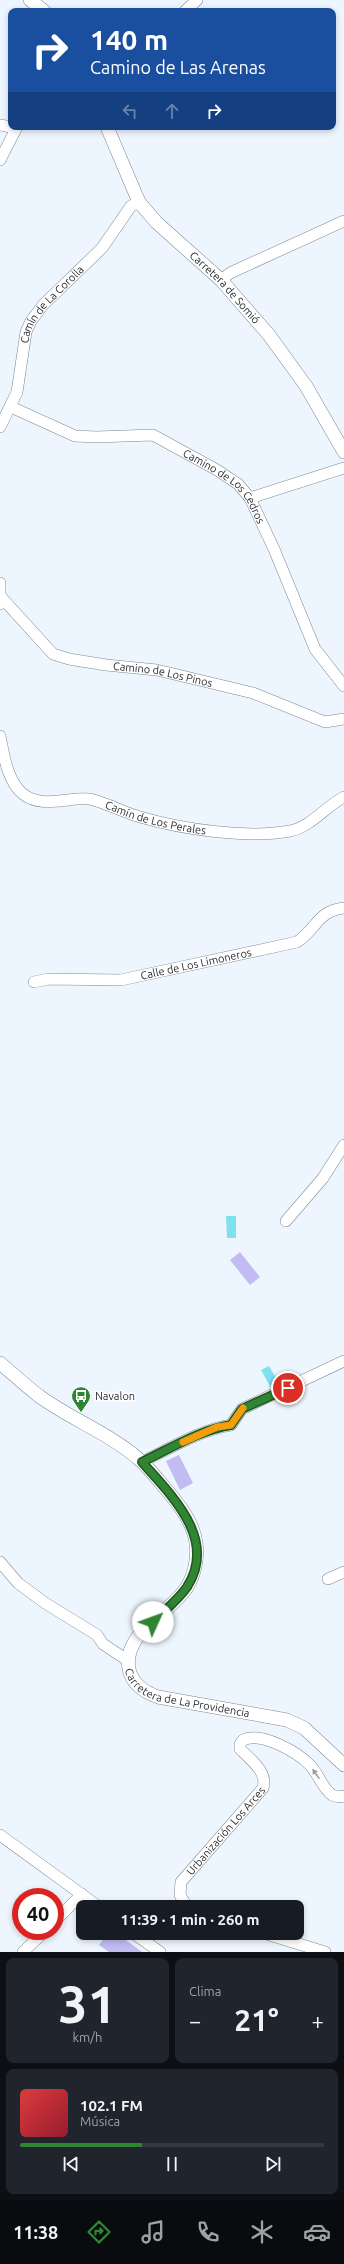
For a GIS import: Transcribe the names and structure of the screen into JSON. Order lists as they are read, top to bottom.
{
  "streets": {
    "street": [
      "Carretera de Somió",
      "Camín de La Corolla",
      "Camino de Los Cedros",
      "Camino de Los Pinos",
      "Camín de Los Perales",
      "Calle de Los Limoneros",
      "Carretera de La Providencia",
      "Urbanización Los Arces"
    ]
  },
  "crossings": [
    ["Carretera de Somió", "Camín de La Corolla"],
    ["Camín de La Corolla", "Camino de Los Cedros"]
  ],
  "places": {
    "bus stop": ["Navalon"]
  },
  "page": {
    "turn": ["140 m", "Camino de Las Arenas"],
    "limit": "40",
    "trip": "11:39 · 1 min · 260 m",
    "tile": [
      ["31", "km/h"],
      "Clima"
    ],
    "heat": ["−", "21°", "+"],
    "song": ["102.1 FM", "Música"],
    "tabs": "11:38"
  }
}
